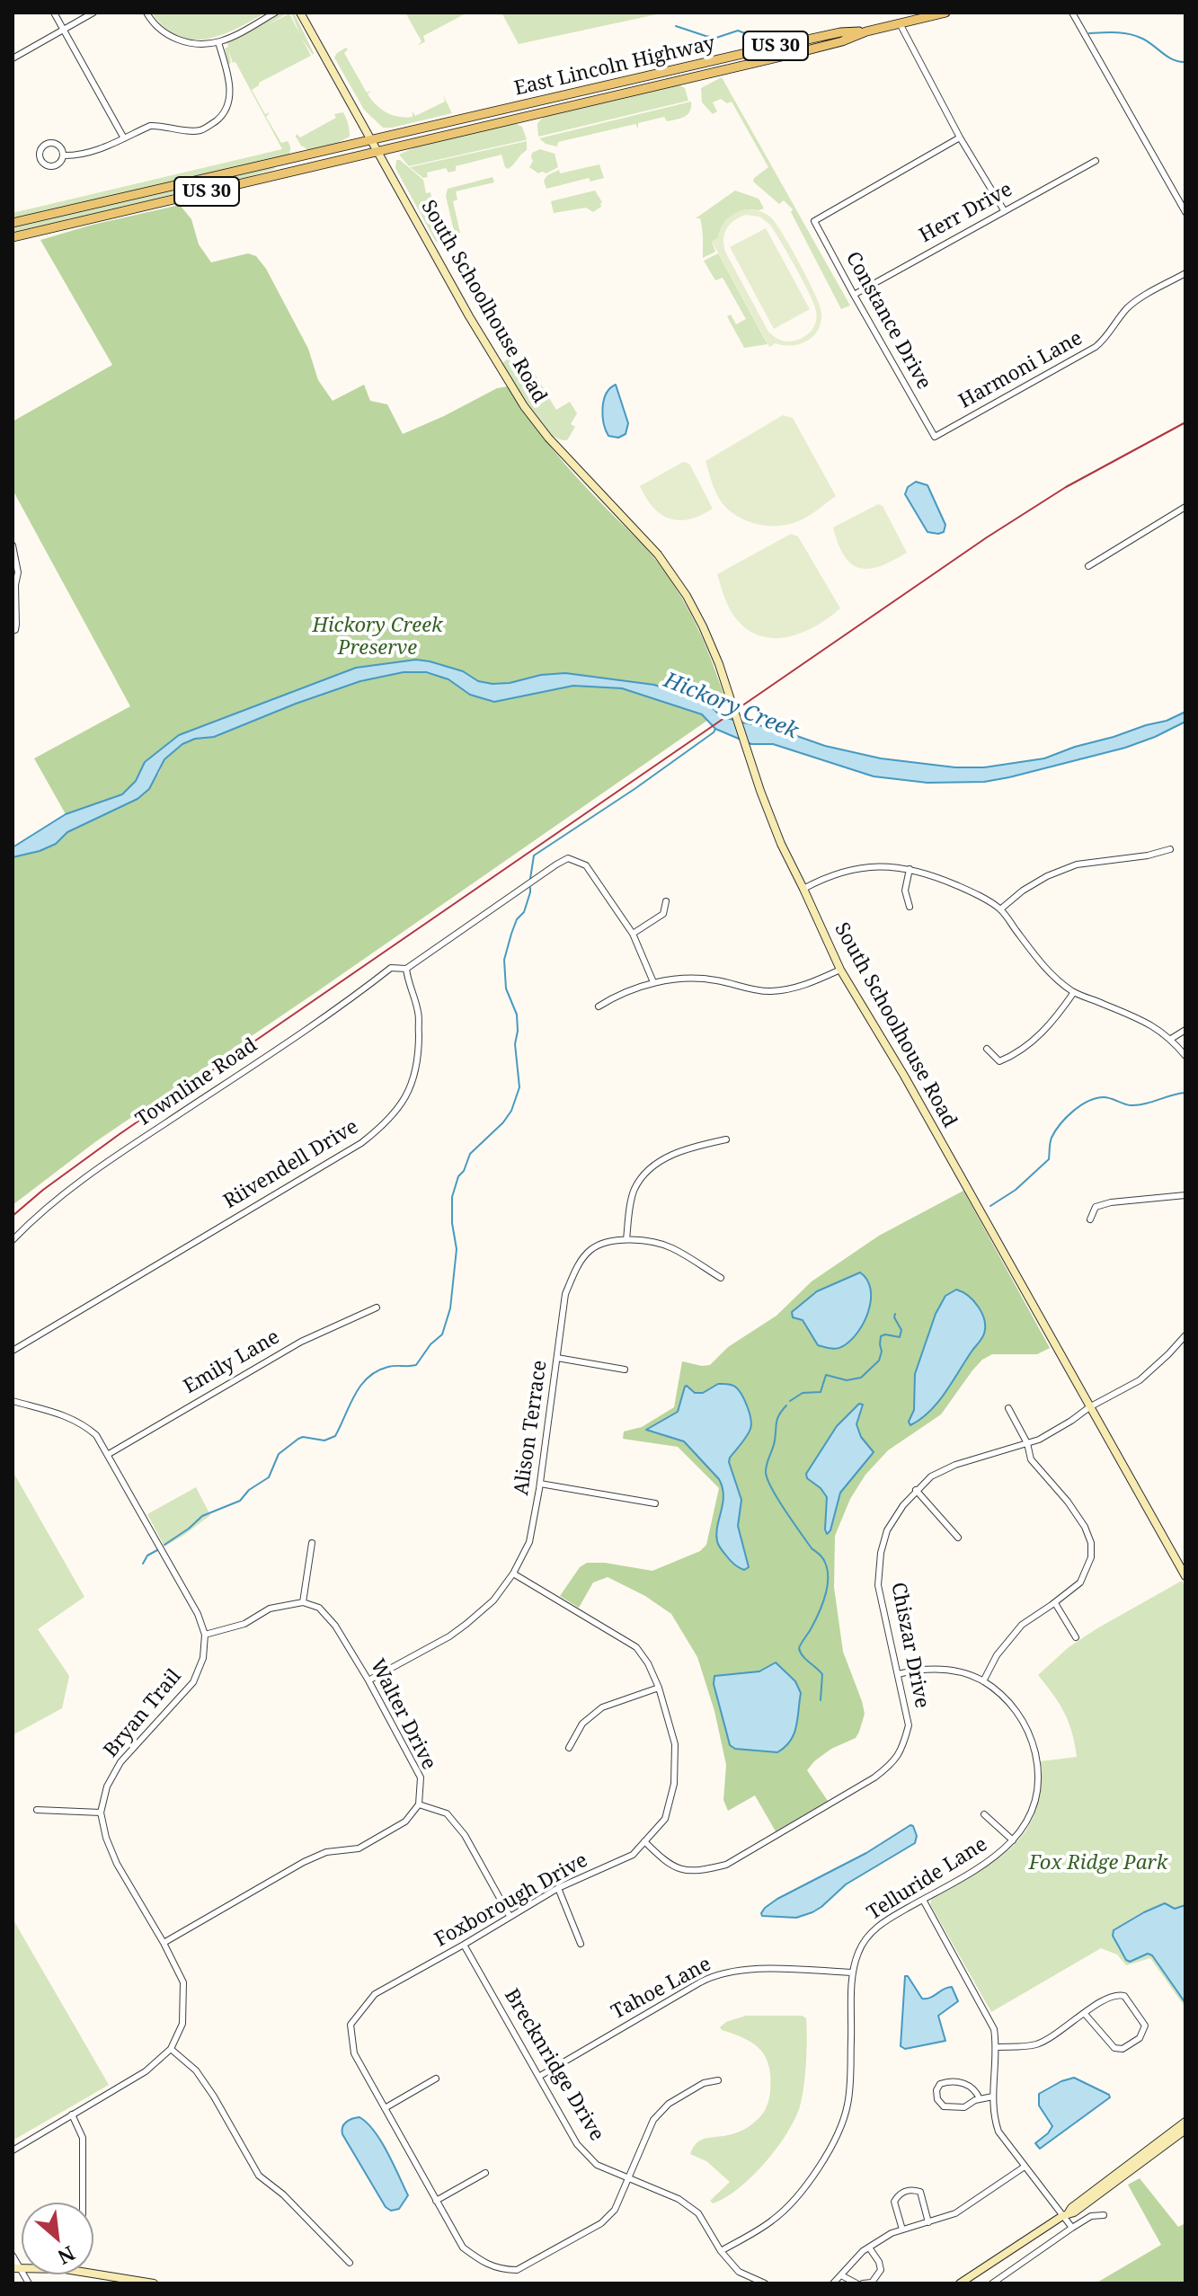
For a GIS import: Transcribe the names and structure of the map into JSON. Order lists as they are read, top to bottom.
{
  "streets": {
    "main road": ["US 30", "East Lincoln Highway"],
    "street": [
      "Herr Drive",
      "South Schoolhouse Road",
      "Constance Drive",
      "Harmoni Lane",
      "Townline Road",
      "Riivendell Drive",
      "Emily Lane",
      "Alison Terrace",
      "Chiszar Drive",
      "Bryan Trail",
      "Walter Drive",
      "Telluride Lane",
      "Foxborough Drive",
      "Tahoe Lane",
      "Brecknridge Drive"
    ]
  },
  "crossings": [
    ["US 30", "East Lincoln Highway"],
    ["US 30", "South Schoolhouse Road"],
    ["East Lincoln Highway", "South Schoolhouse Road"],
    ["Herr Drive", "Constance Drive"],
    ["South Schoolhouse Road", "Chiszar Drive"],
    ["Constance Drive", "Harmoni Lane"],
    ["Townline Road", "Riivendell Drive"],
    ["Alison Terrace", "Walter Drive"],
    ["Alison Terrace", "Foxborough Drive"],
    ["Chiszar Drive", "Telluride Lane"],
    ["Chiszar Drive", "Foxborough Drive"],
    ["Telluride Lane", "Tahoe Lane"],
    ["Telluride Lane", "Brecknridge Drive"],
    ["Foxborough Drive", "Brecknridge Drive"],
    ["Tahoe Lane", "Brecknridge Drive"]
  ],
  "water": ["Hickory Creek"],
  "parks": ["Hickory Creek Preserve", "Fox Ridge Park"],
  "north": "bottom right"
}
